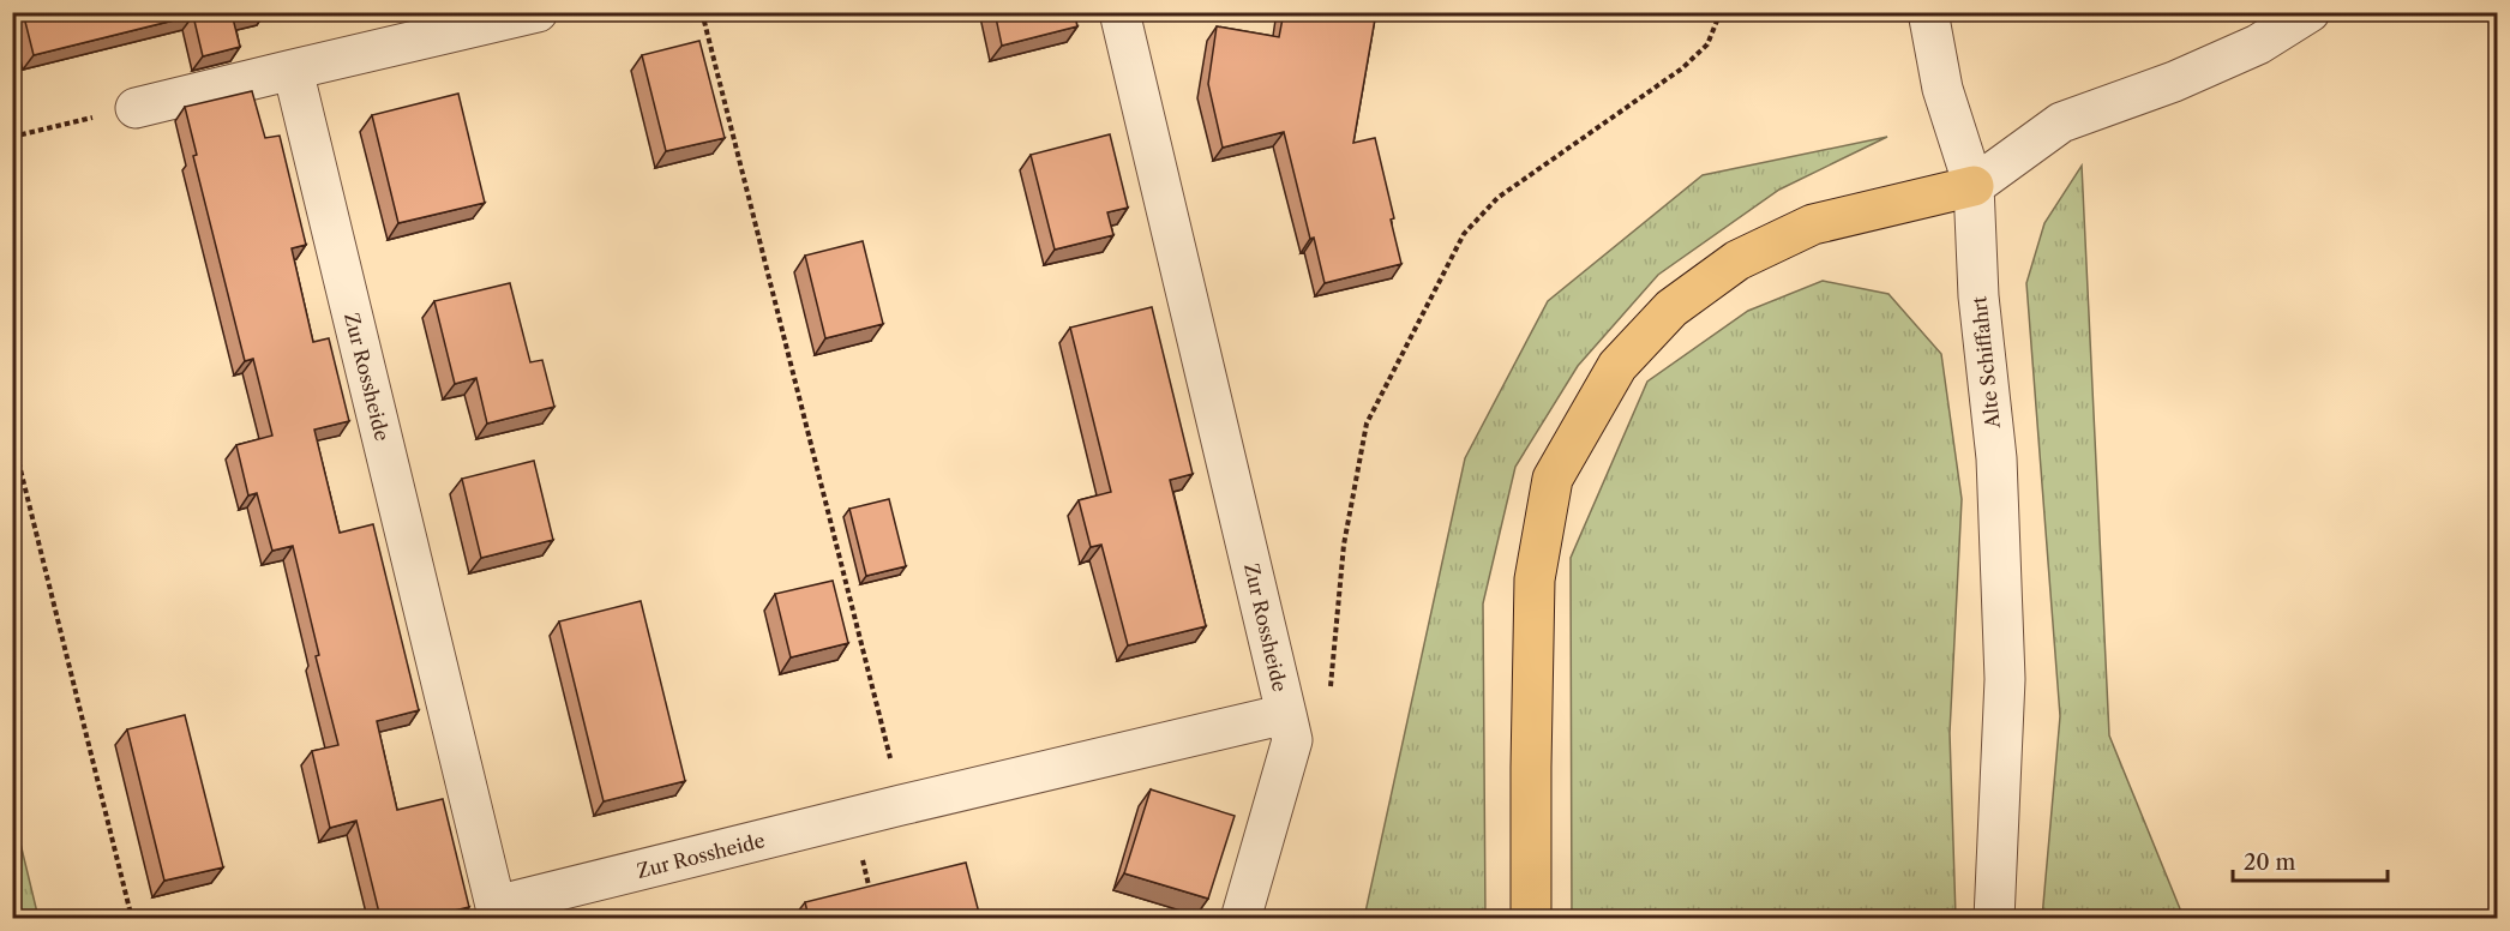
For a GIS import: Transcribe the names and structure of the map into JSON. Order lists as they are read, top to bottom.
{
  "streets": {
    "street": ["Alte Schiffahrt", "Zur Rossheide"]
  },
  "scale_bar": "20 m"
}
